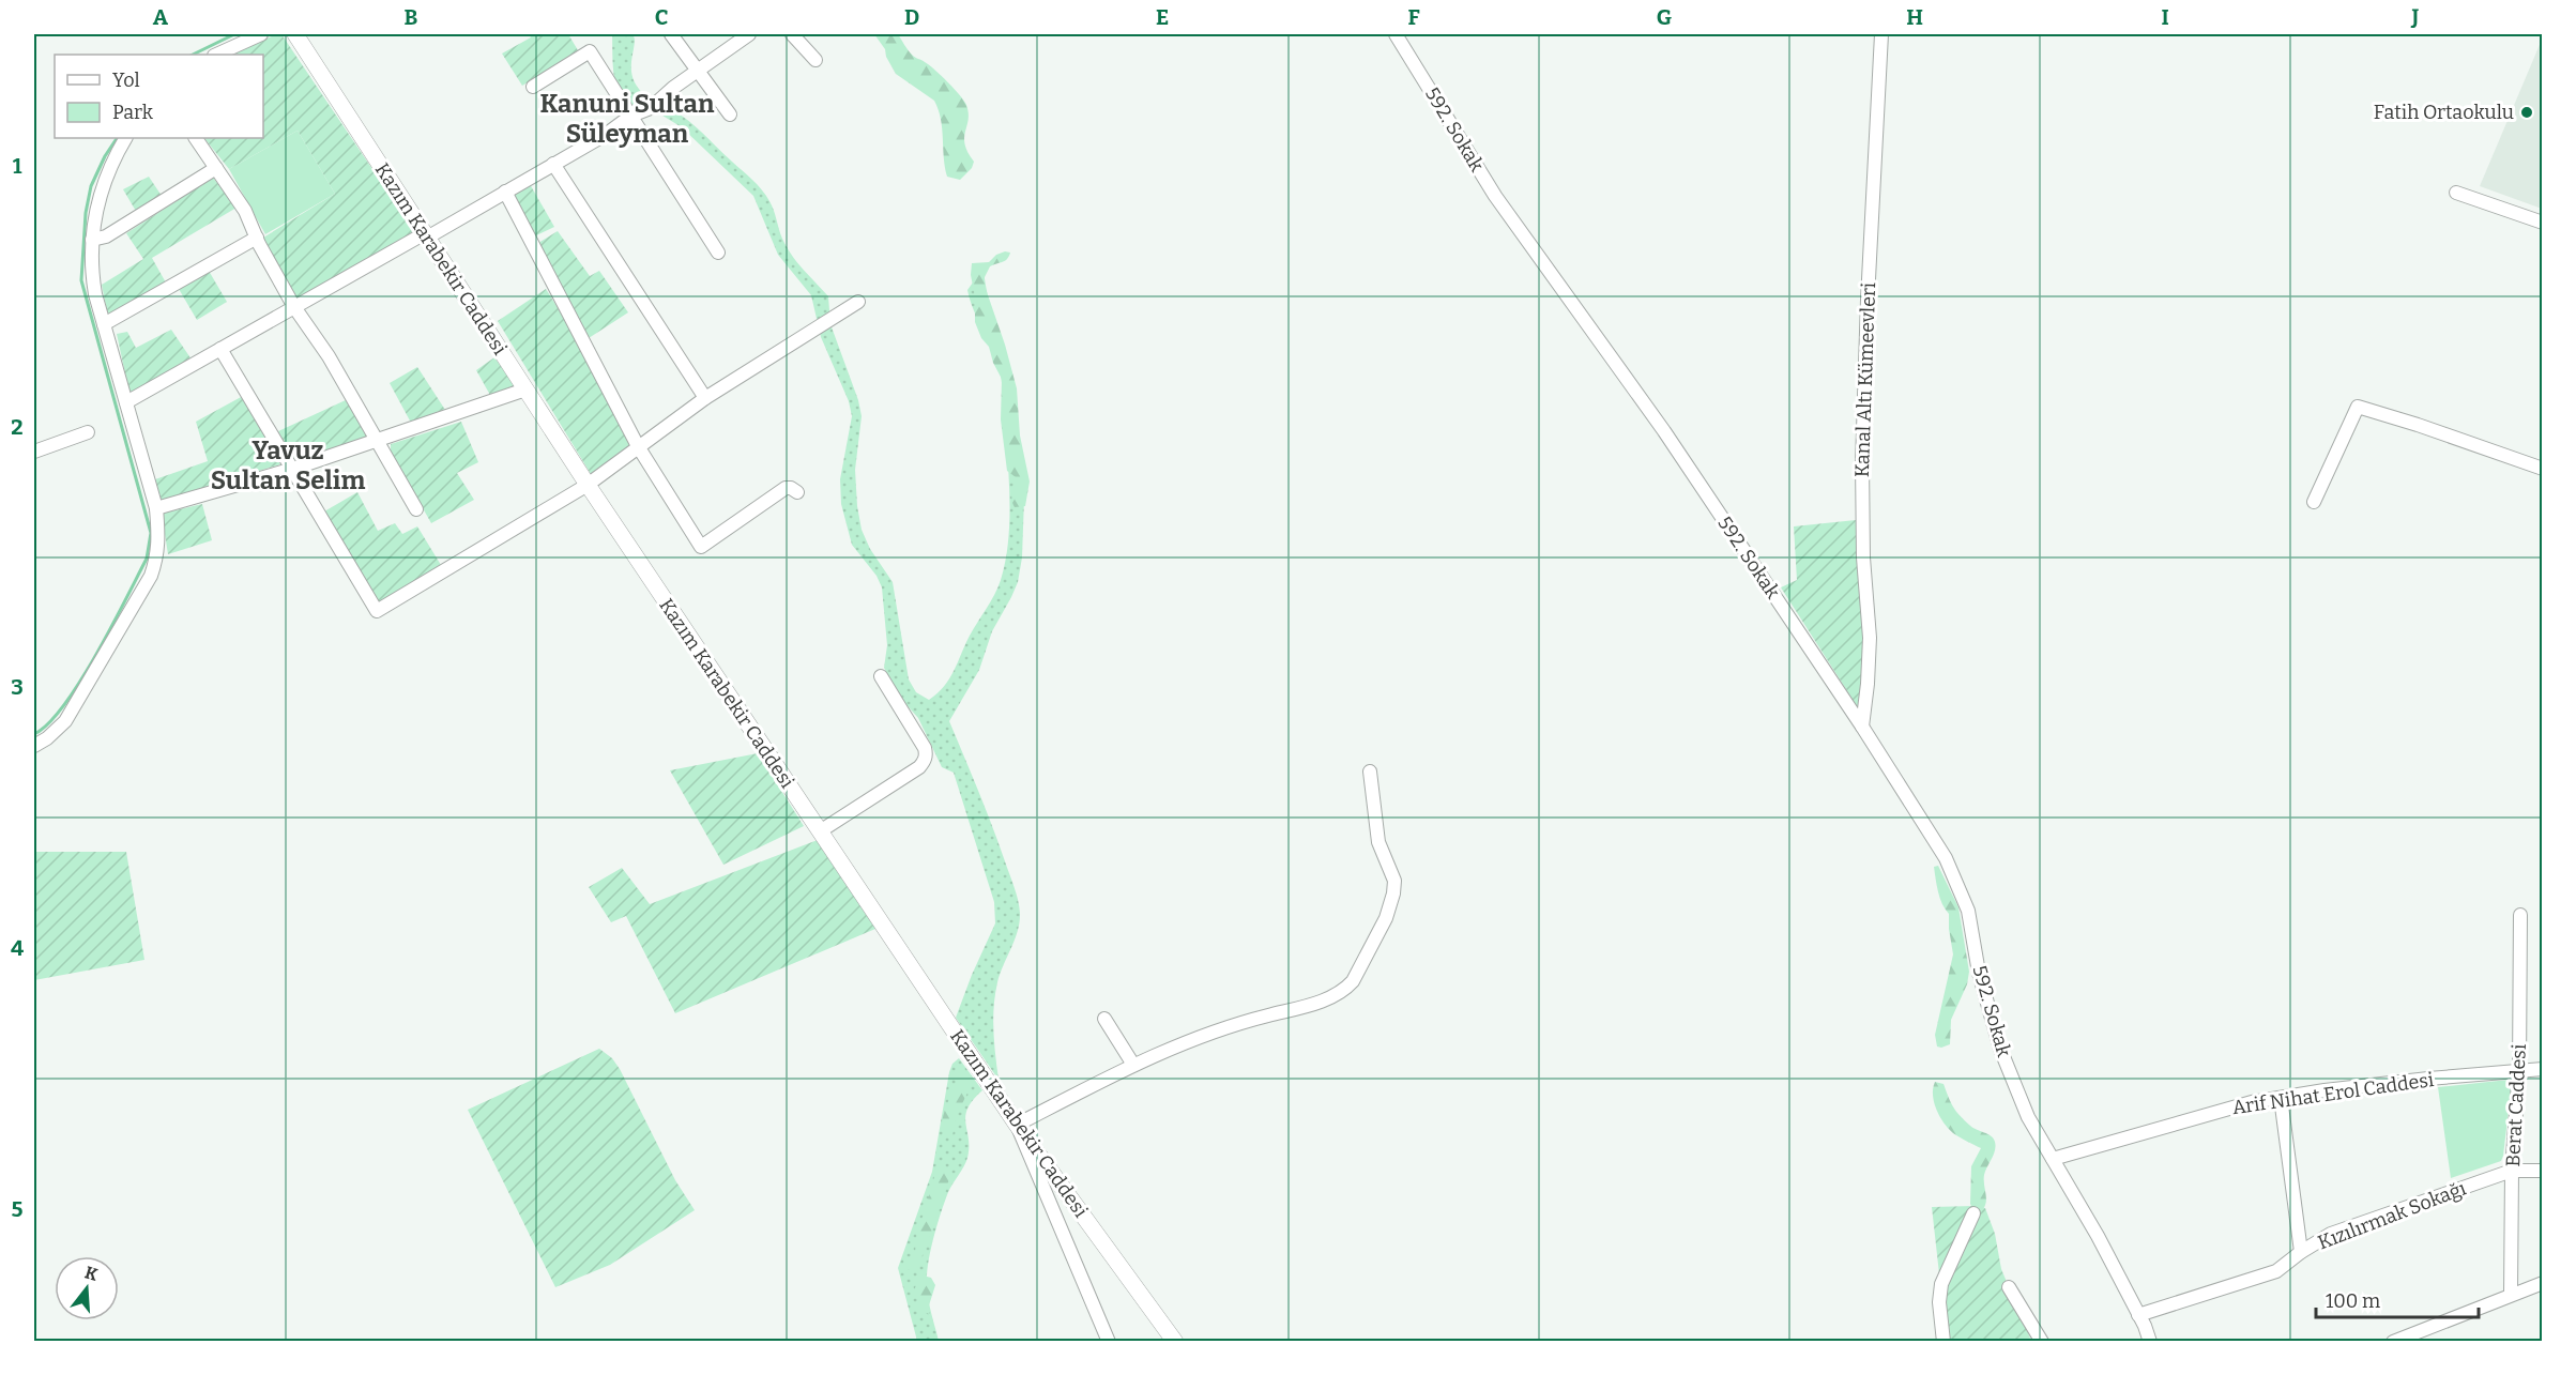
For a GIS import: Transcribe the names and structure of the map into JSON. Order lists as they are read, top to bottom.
{
  "streets": {
    "street": [
      "592. Sokak",
      "Kazım Karabekir Caddesi",
      "Kanal Altı Kümeevleri",
      "Arif Nihat Erol Caddesi",
      "Berat Caddesi",
      "Kızılırmak Sokağı"
    ]
  },
  "crossings": [
    ["592. Sokak", "Kanal Altı Kümeevleri"],
    ["592. Sokak", "Arif Nihat Erol Caddesi"],
    ["592. Sokak", "Kızılırmak Sokağı"],
    ["Arif Nihat Erol Caddesi", "Berat Caddesi"],
    ["Berat Caddesi", "Kızılırmak Sokağı"]
  ],
  "districts": ["Kanuni Sultan Süleyman", "Yavuz Sultan Selim"],
  "places": ["Fatih Ortaokulu"],
  "legend": ["Yol", "Park"],
  "scale_bar": "100 m",
  "north": "top",
  "grid": {
    "columns": [
      "A",
      "B",
      "C",
      "D",
      "E",
      "F",
      "G",
      "H",
      "I",
      "J"
    ],
    "rows": [
      "1",
      "2",
      "3",
      "4",
      "5"
    ]
  }
}
